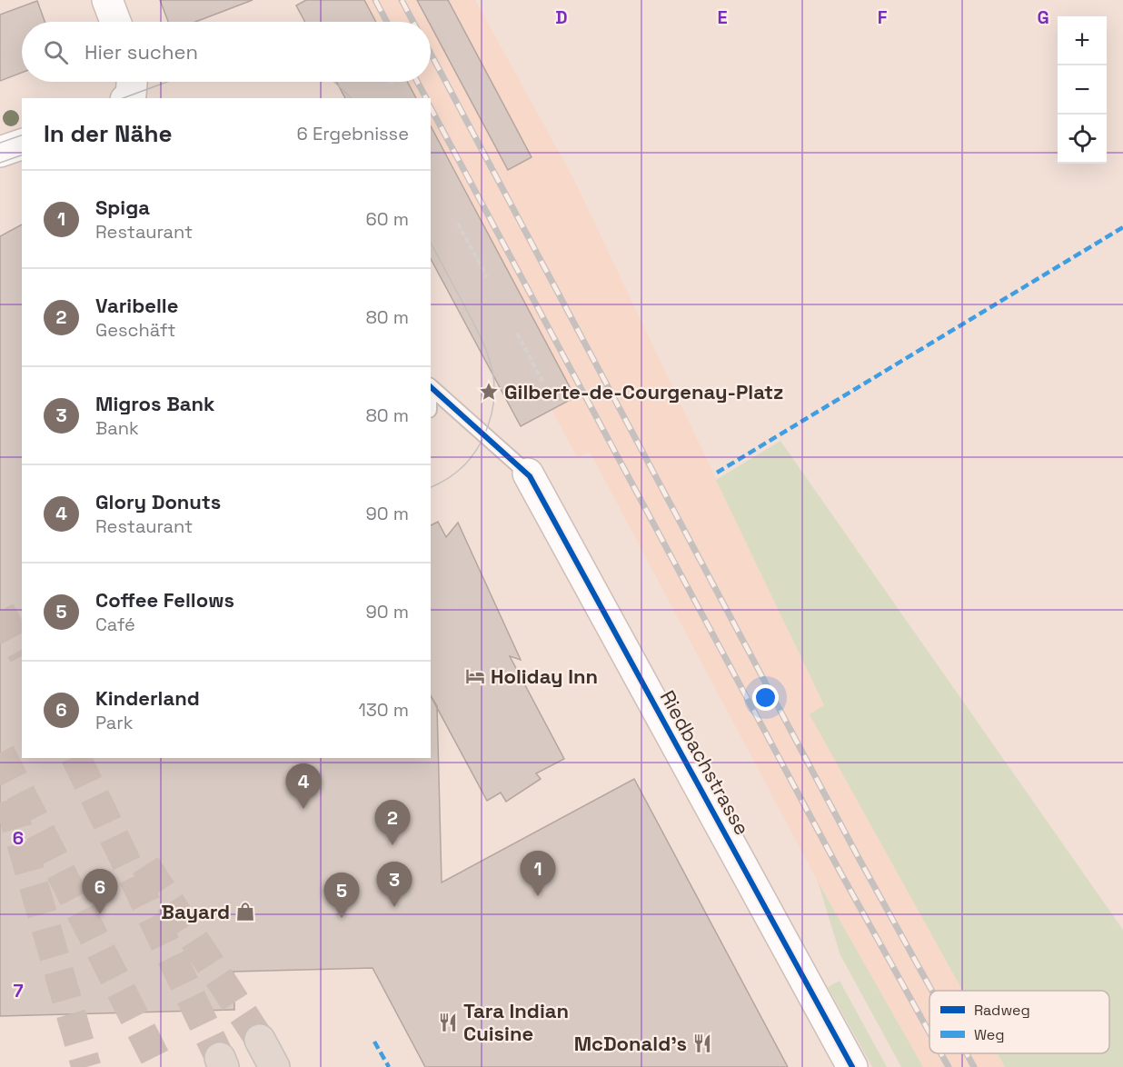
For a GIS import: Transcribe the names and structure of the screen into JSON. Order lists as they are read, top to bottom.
{
  "streets": {
    "street": ["Riedbachstrasse"]
  },
  "places": {
    "place": ["Gilberte-de-Courgenay-Platz"],
    "hotel": ["Holiday Inn"],
    "shop": ["Bayard"],
    "restaurant": ["Tara Indian Cuisine", "McDonald's"]
  },
  "legend": ["Radweg", "Weg"],
  "page": {
    "map_buttons": ["+", "−"],
    "search": "Hier suchen",
    "heading": ["In der Nähe", "6 Ergebnisse"],
    "list": [
      {
        "mark": "1",
        "name": "Spiga",
        "note": "Restaurant",
        "value": "60 m"
      },
      {
        "mark": "2",
        "name": "Varibelle",
        "note": "Geschäft",
        "value": "80 m"
      },
      {
        "mark": "3",
        "name": "Migros Bank",
        "note": "Bank",
        "value": "80 m"
      },
      {
        "mark": "4",
        "name": "Glory Donuts",
        "note": "Restaurant",
        "value": "90 m"
      },
      {
        "mark": "5",
        "name": "Coffee Fellows",
        "note": "Café",
        "value": "90 m"
      },
      {
        "mark": "6",
        "name": "Kinderland",
        "note": "Park",
        "value": "130 m"
      }
    ],
    "pins": [
      "4",
      "2",
      "1",
      "3",
      "6",
      "5"
    ]
  },
  "grid": {
    "columns": [
      "D",
      "E",
      "F",
      "G"
    ],
    "rows": ["6", "7"]
  }
}
